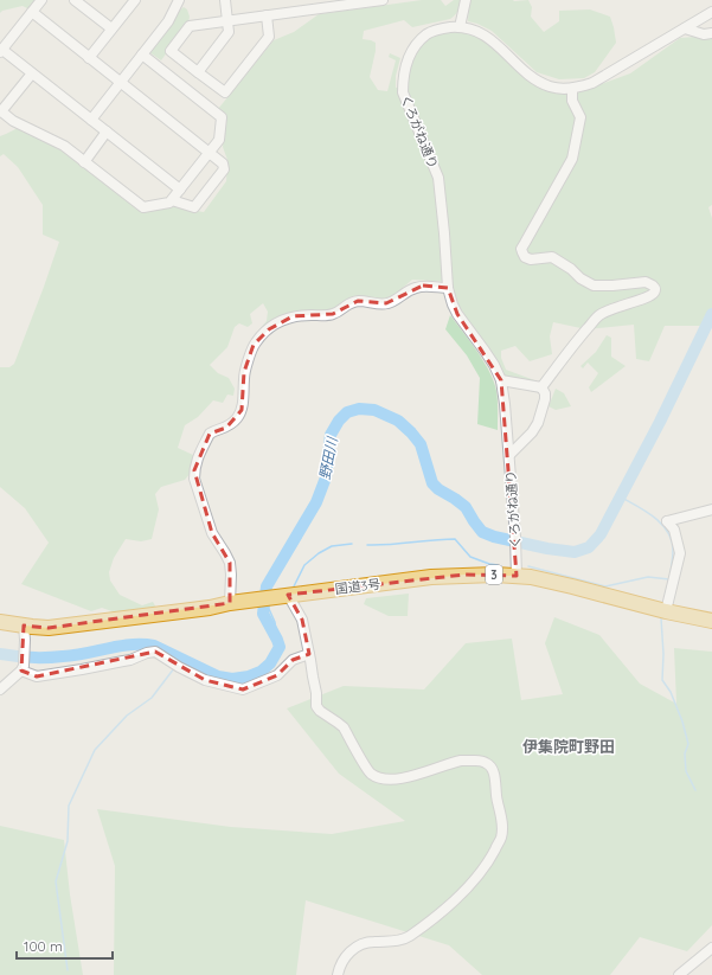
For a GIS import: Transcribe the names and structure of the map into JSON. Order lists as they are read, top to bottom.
{
  "streets": {
    "highway": ["3", "国道3号"],
    "street": ["くろがね通り"]
  },
  "crossings": [
    ["くろがね通り", "国道3号"]
  ],
  "districts": ["伊集院町野田"],
  "water": ["野田川"],
  "scale_bar": "100 m"
}
